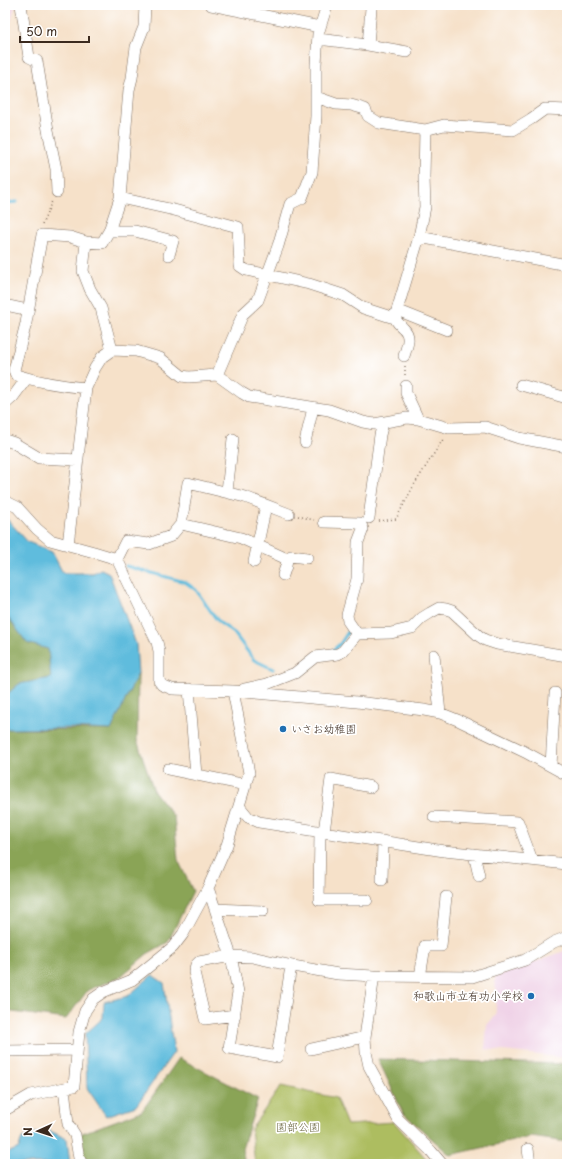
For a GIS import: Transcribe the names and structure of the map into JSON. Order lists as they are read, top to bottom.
{
  "parks": ["園部公園"],
  "places": ["いさお幼稚園", "和歌山市立有功小学校"],
  "scale_bar": "50 m",
  "north": "left"
}
